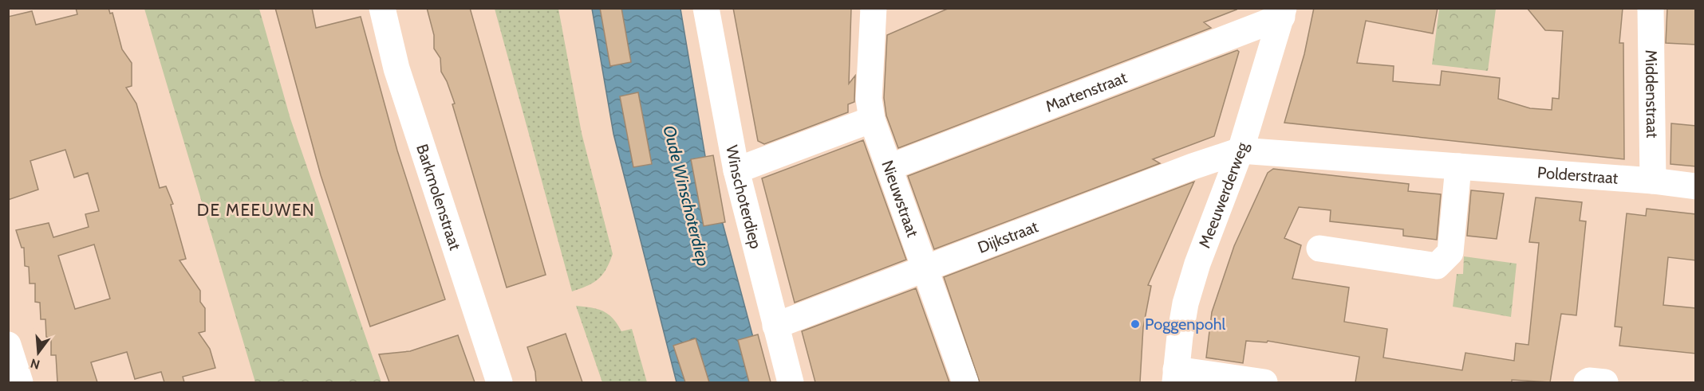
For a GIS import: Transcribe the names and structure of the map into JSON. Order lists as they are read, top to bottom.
{
  "streets": {
    "street": [
      "Martenstraat",
      "Middenstraat",
      "Polderstraat",
      "Meeuwerderweg",
      "Barkmolenstraat",
      "Winschoterdiep",
      "Nieuwstraat",
      "Dijkstraat"
    ]
  },
  "crossings": [
    ["Martenstraat", "Meeuwerderweg"],
    ["Martenstraat", "Nieuwstraat"],
    ["Middenstraat", "Polderstraat"],
    ["Polderstraat", "Meeuwerderweg"],
    ["Polderstraat", "Dijkstraat"],
    ["Meeuwerderweg", "Dijkstraat"],
    ["Winschoterdiep", "Dijkstraat"],
    ["Nieuwstraat", "Dijkstraat"]
  ],
  "districts": ["DE MEEUWEN"],
  "water": ["Oude Winschoterdiep"],
  "places": ["Poggenpohl"],
  "north": "bottom"
}
